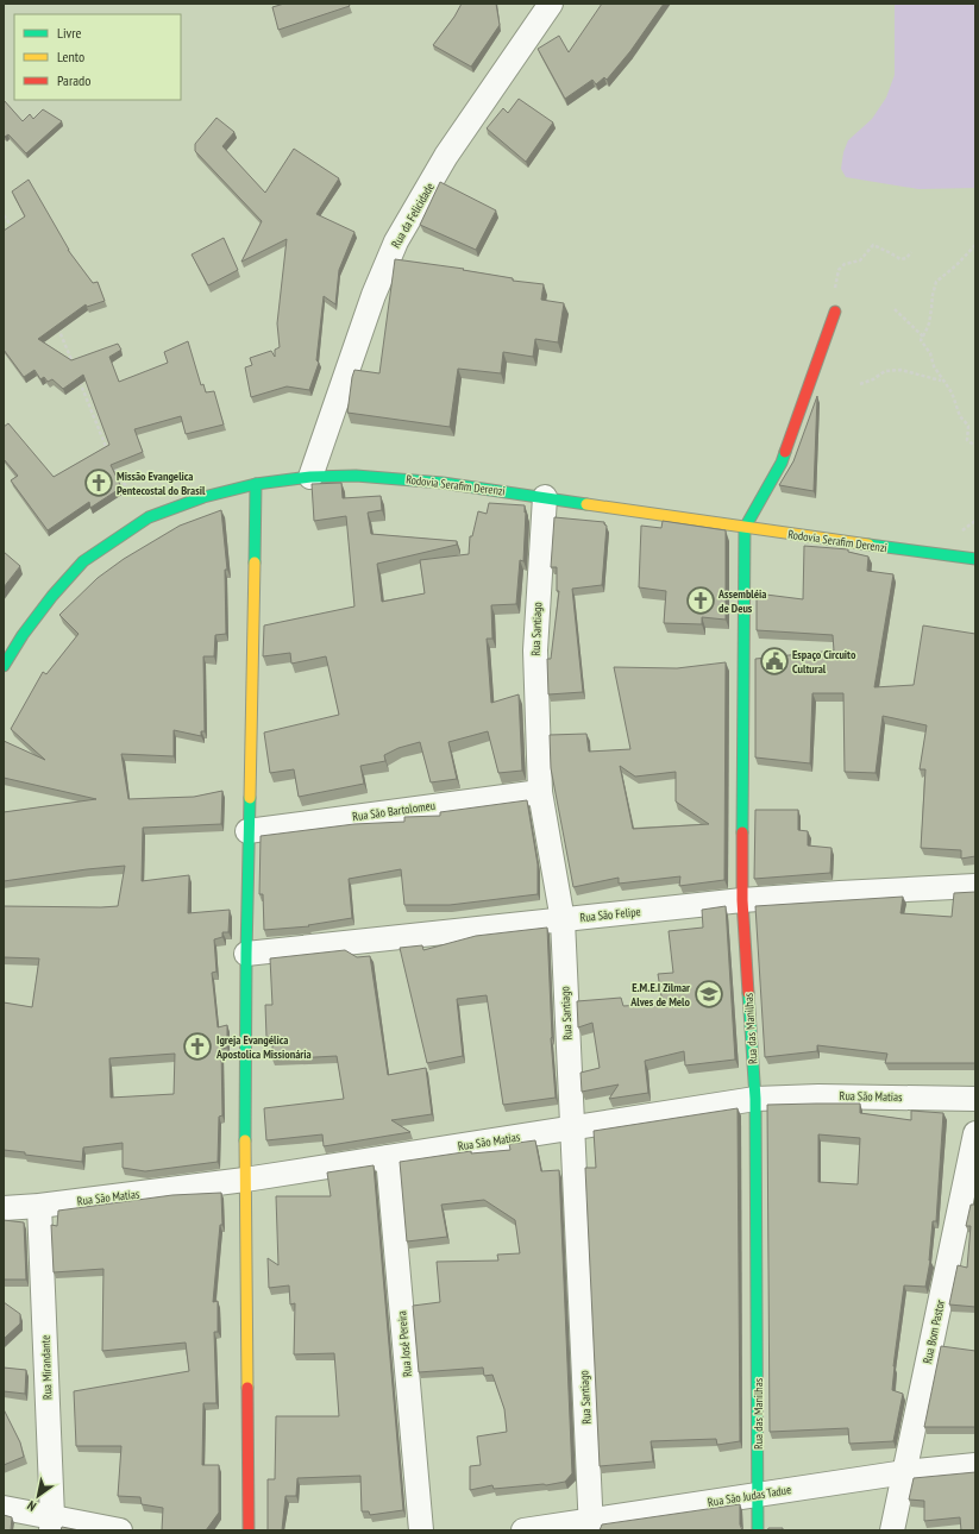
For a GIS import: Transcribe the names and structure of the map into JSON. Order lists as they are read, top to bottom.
{
  "streets": {
    "street": [
      "Rua da Felicidade",
      "Rodovia Serafim Derenzi",
      "Rua Santiago",
      "Rua São Bartolomeu",
      "Rua São Felipe",
      "Rua das Manilhas",
      "Rua São Matias",
      "Rua Bom Pastor",
      "Rua José Pereira",
      "Rua Mirandante",
      "Rua São Judas Tadue"
    ]
  },
  "crossings": [
    ["Rua da Felicidade", "Rodovia Serafim Derenzi"],
    ["Rodovia Serafim Derenzi", "Rua Santiago"],
    ["Rodovia Serafim Derenzi", "Rua das Manilhas"],
    ["Rua Santiago", "Rua São Bartolomeu"],
    ["Rua Santiago", "Rua São Felipe"],
    ["Rua Santiago", "Rua São Matias"],
    ["Rua Santiago", "Rua São Judas Tadue"],
    ["Rua São Felipe", "Rua das Manilhas"],
    ["Rua das Manilhas", "Rua São Matias"],
    ["Rua das Manilhas", "Rua São Judas Tadue"],
    ["Rua São Matias", "Rua José Pereira"],
    ["Rua São Matias", "Rua Mirandante"],
    ["Rua Bom Pastor", "Rua São Judas Tadue"]
  ],
  "places": {
    "church": ["Missão Evangelica Pentecostal do Brasil", "Assembléia de Deus", "Igreja Evangélica Apostolica Missionária"],
    "public building": ["Espaço Circuito Cultural"],
    "school or university": ["E.M.E.I Zilmar Alves de Melo"]
  },
  "legend": ["Livre", "Lento", "Parado"],
  "north": "bottom left"
}
